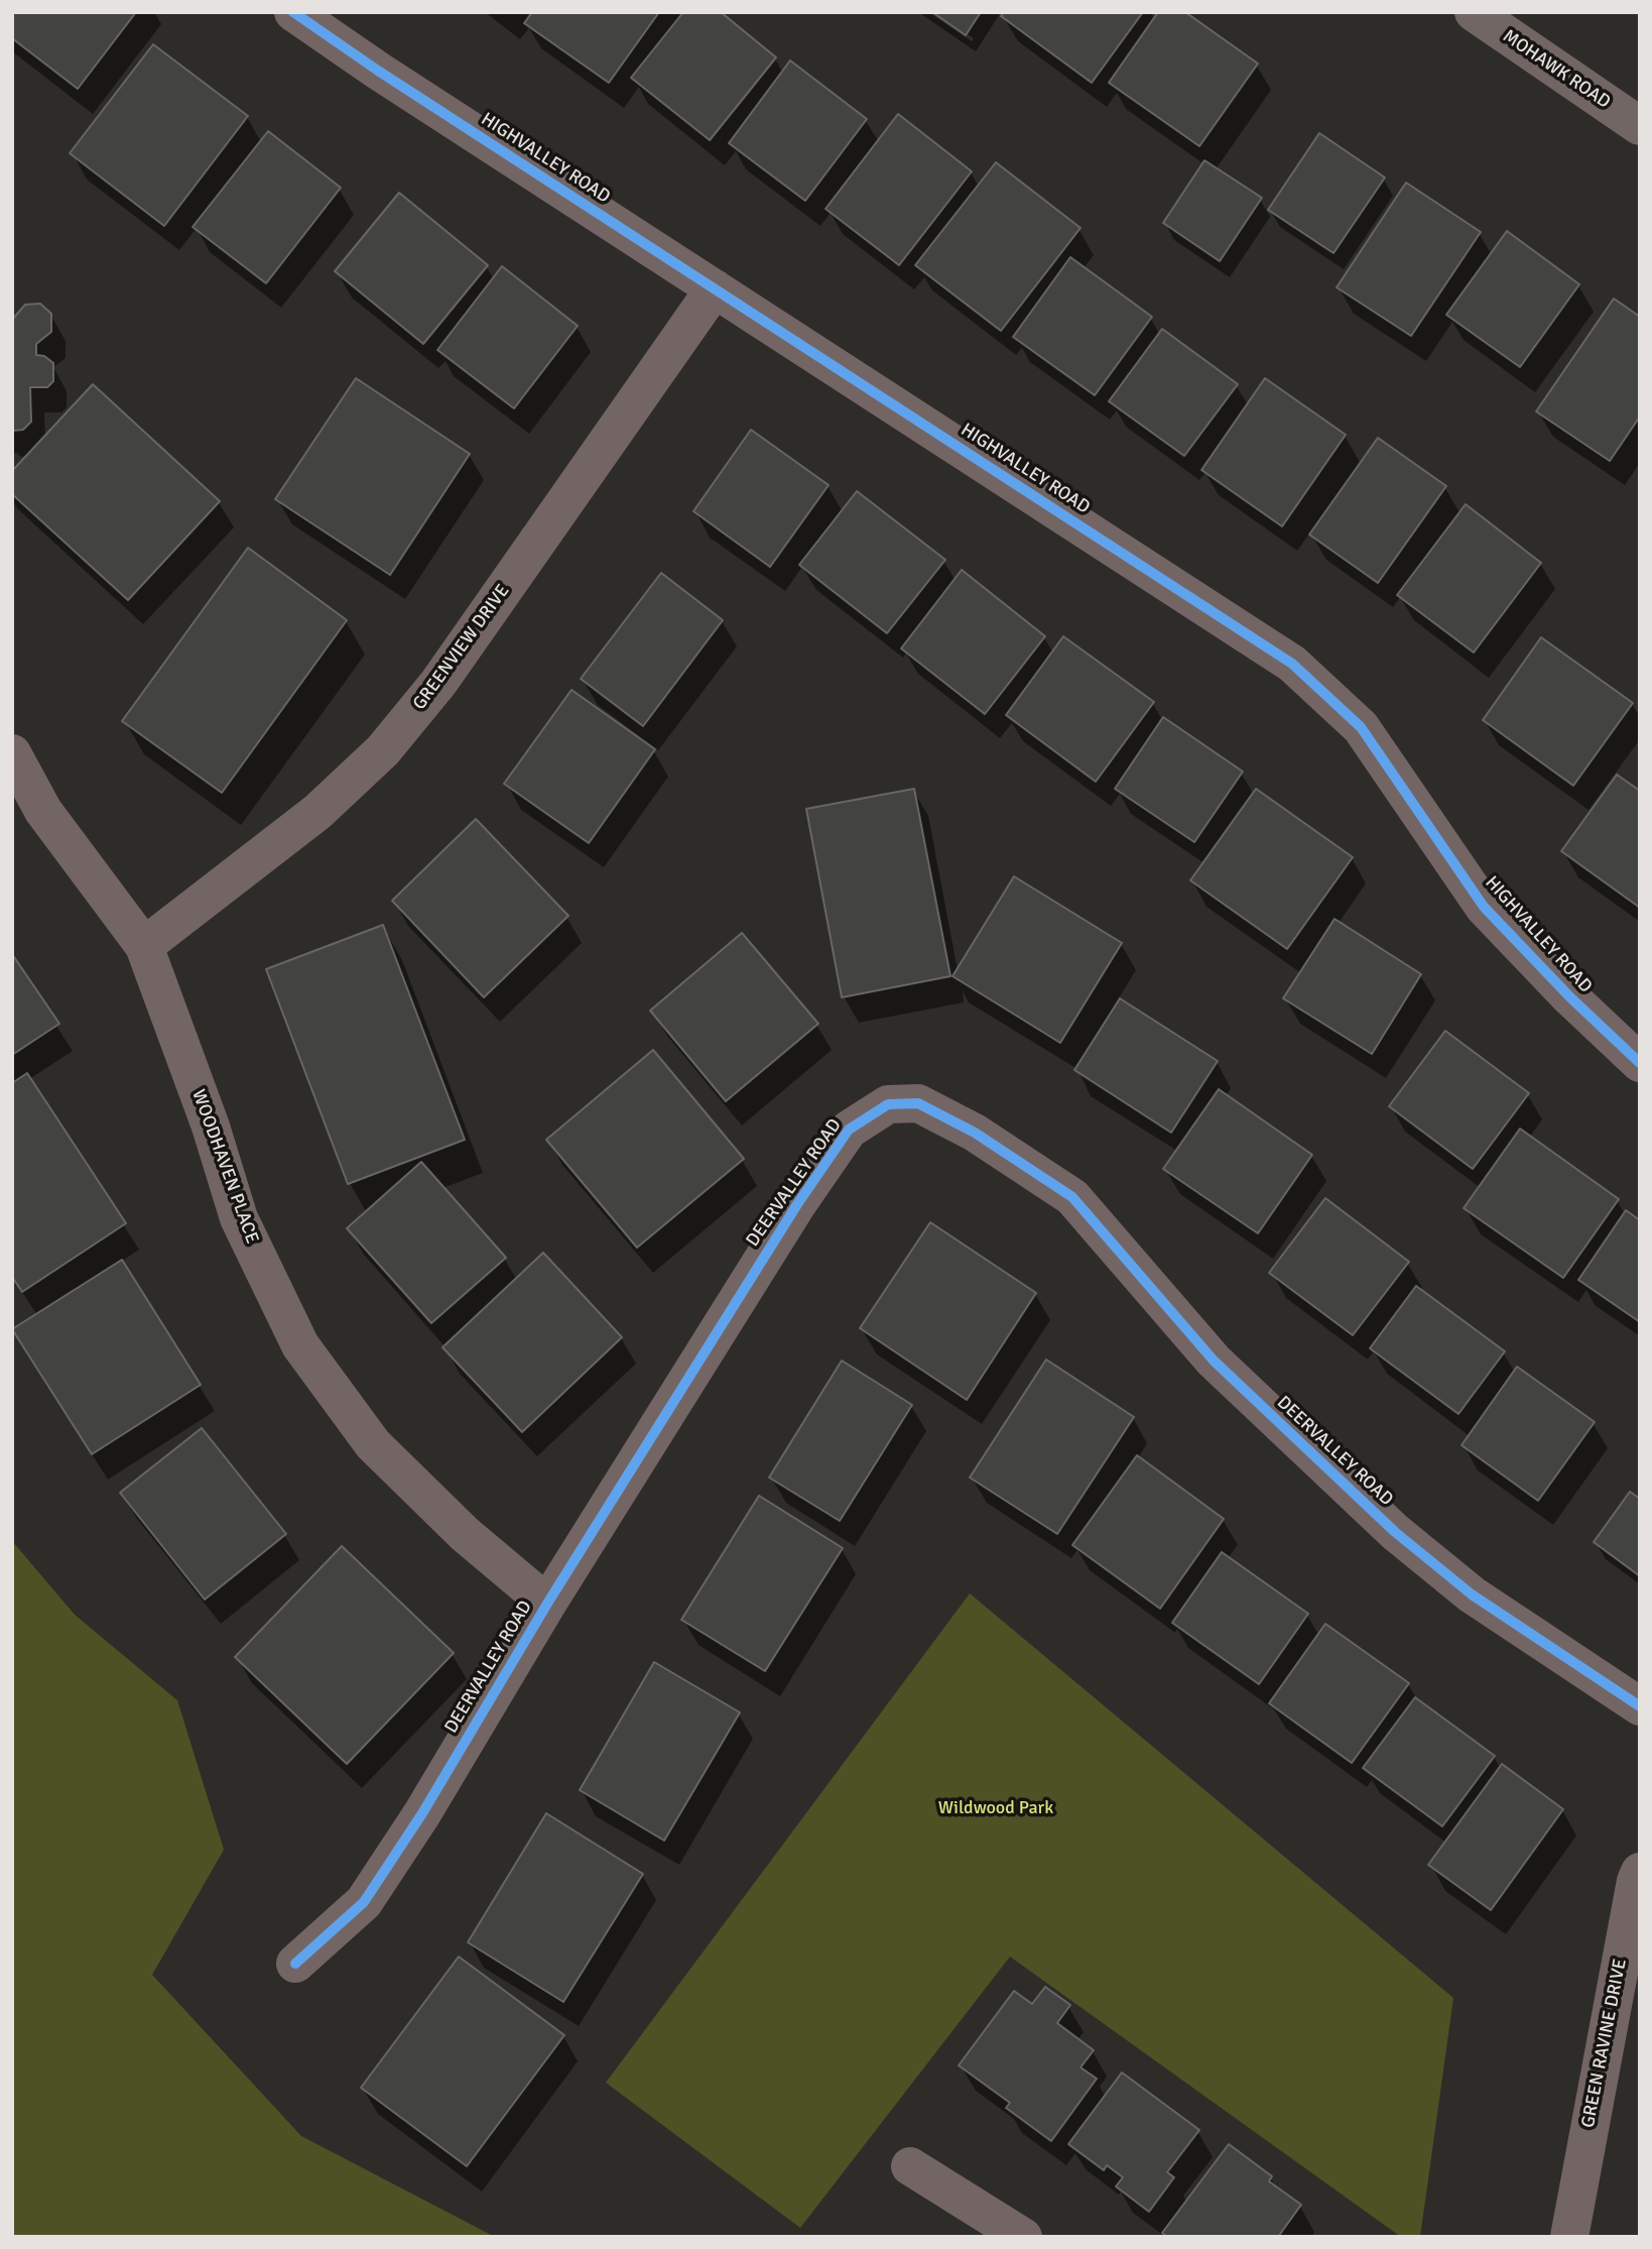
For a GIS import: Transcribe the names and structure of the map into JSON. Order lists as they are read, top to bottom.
{
  "streets": {
    "main road": ["MOHAWK ROAD"],
    "street": [
      "HIGHVALLEY ROAD",
      "GREENVIEW DRIVE",
      "WOODHAVEN PLACE",
      "DEERVALLEY ROAD",
      "GREEN RAVINE DRIVE"
    ]
  },
  "crossings": [
    ["HIGHVALLEY ROAD", "GREENVIEW DRIVE"],
    ["GREENVIEW DRIVE", "WOODHAVEN PLACE"],
    ["WOODHAVEN PLACE", "DEERVALLEY ROAD"]
  ],
  "parks": ["Wildwood Park"]
}
